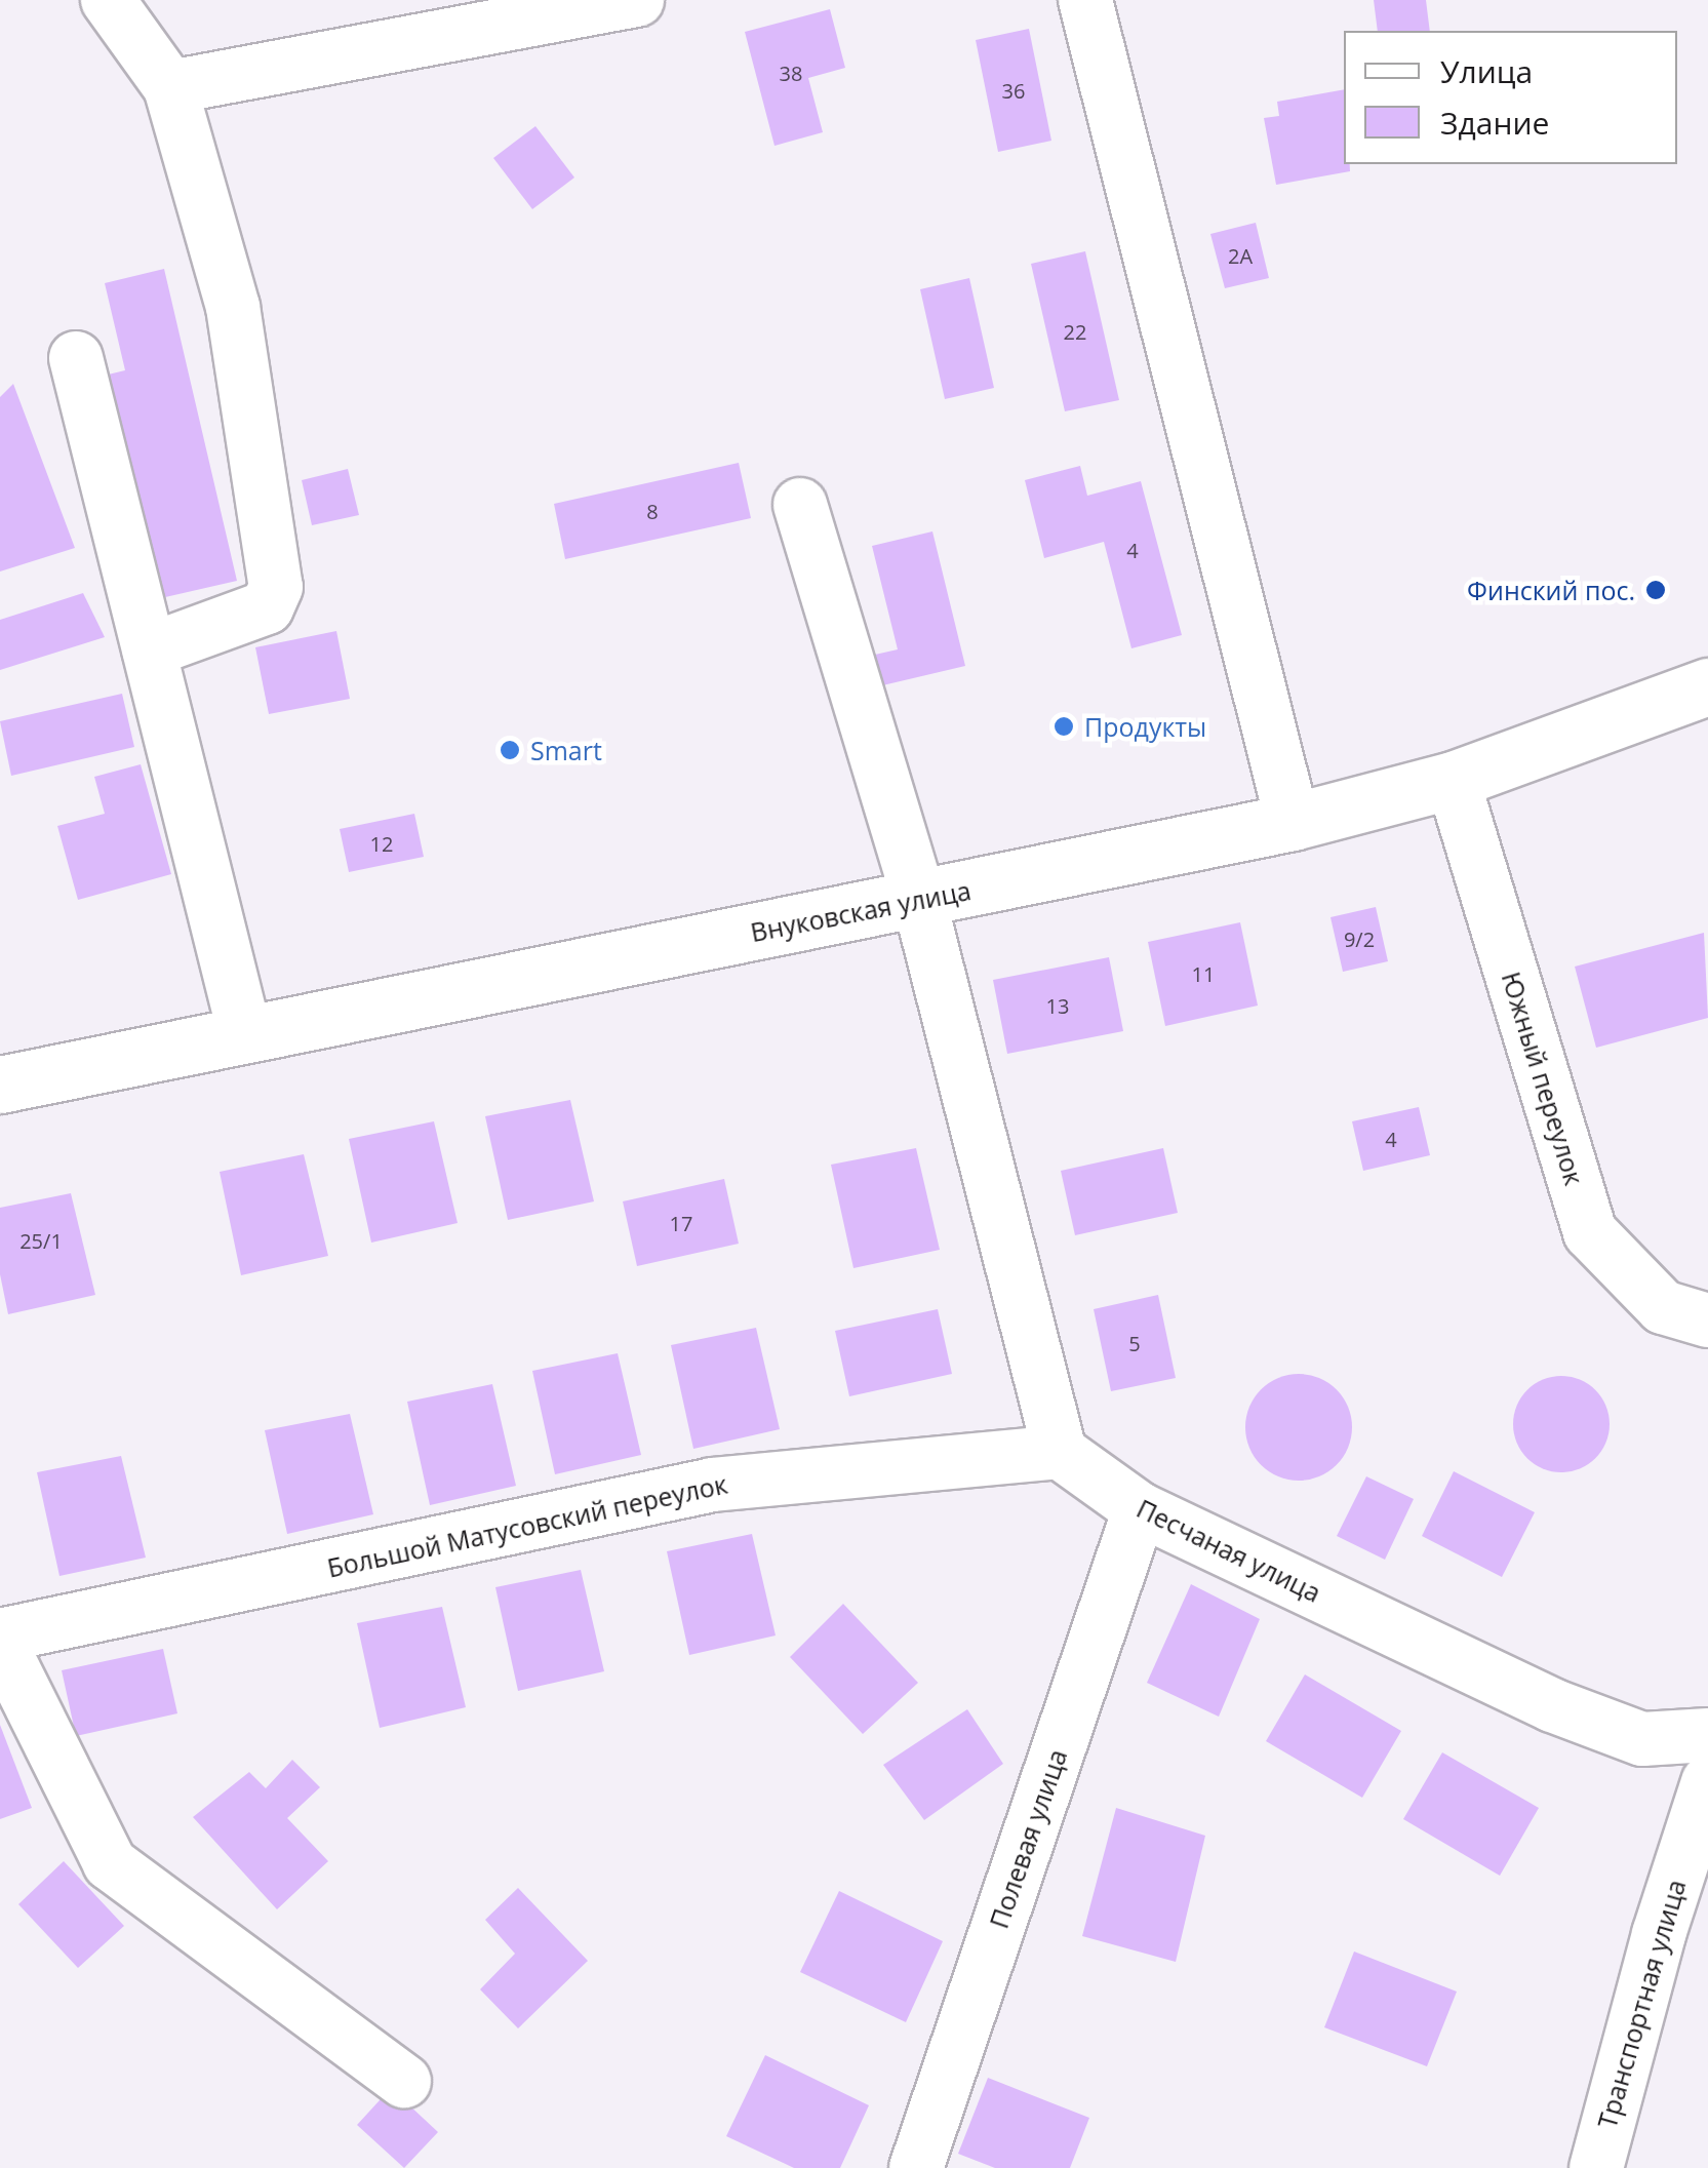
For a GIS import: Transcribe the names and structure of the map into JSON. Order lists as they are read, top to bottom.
{
  "streets": {
    "main road": ["Внуковская улица"],
    "street": [
      "Южный переулок",
      "Большой Матусовский переулок",
      "Песчаная улица",
      "Полевая улица",
      "Транспортная улица"
    ]
  },
  "crossings": [
    ["Внуковская улица", "Южный переулок"],
    ["Большой Матусовский переулок", "Песчаная улица"],
    ["Песчаная улица", "Полевая улица"]
  ],
  "places": ["Финский пос.", "Продукты", "Smart"],
  "house_numbers": [
    "38",
    "36",
    "2А",
    "22",
    "8",
    "4",
    "12",
    "9/2",
    "11",
    "13",
    "4",
    "17",
    "25/1",
    "5"
  ],
  "legend": ["Улица", "Здание"]
}
